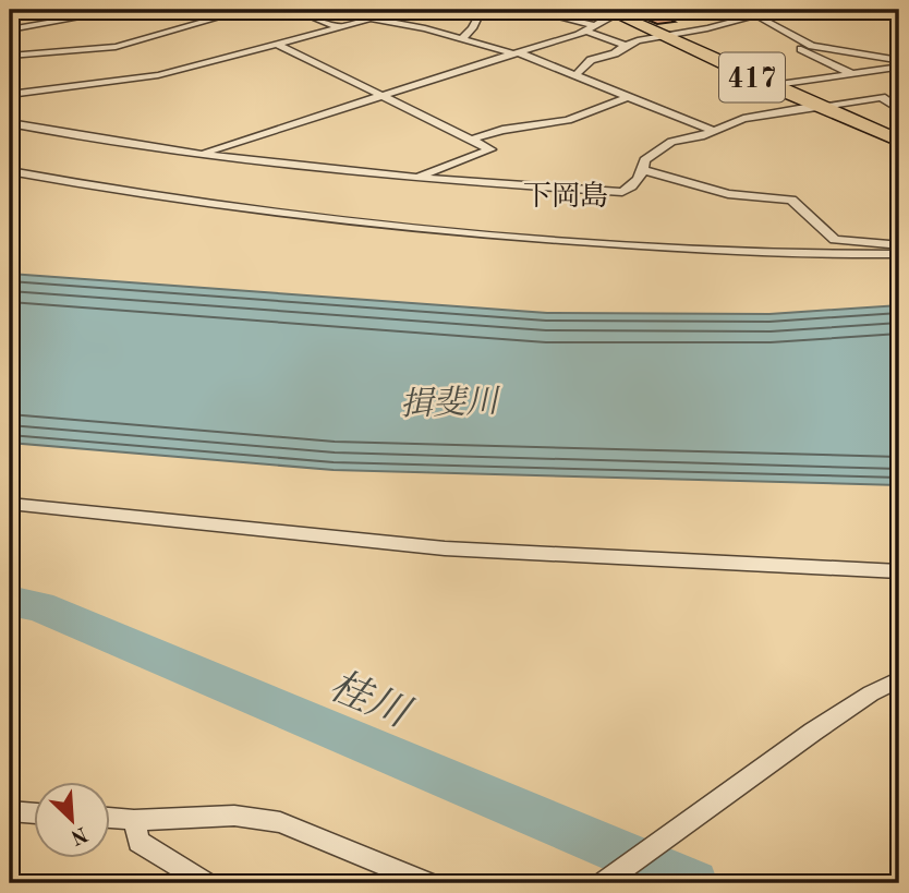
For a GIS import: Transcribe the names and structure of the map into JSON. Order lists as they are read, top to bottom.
{
  "streets": {
    "highway": ["417"]
  },
  "districts": ["下岡島"],
  "water": ["揖斐川", "桂川"],
  "north": "bottom right"
}
